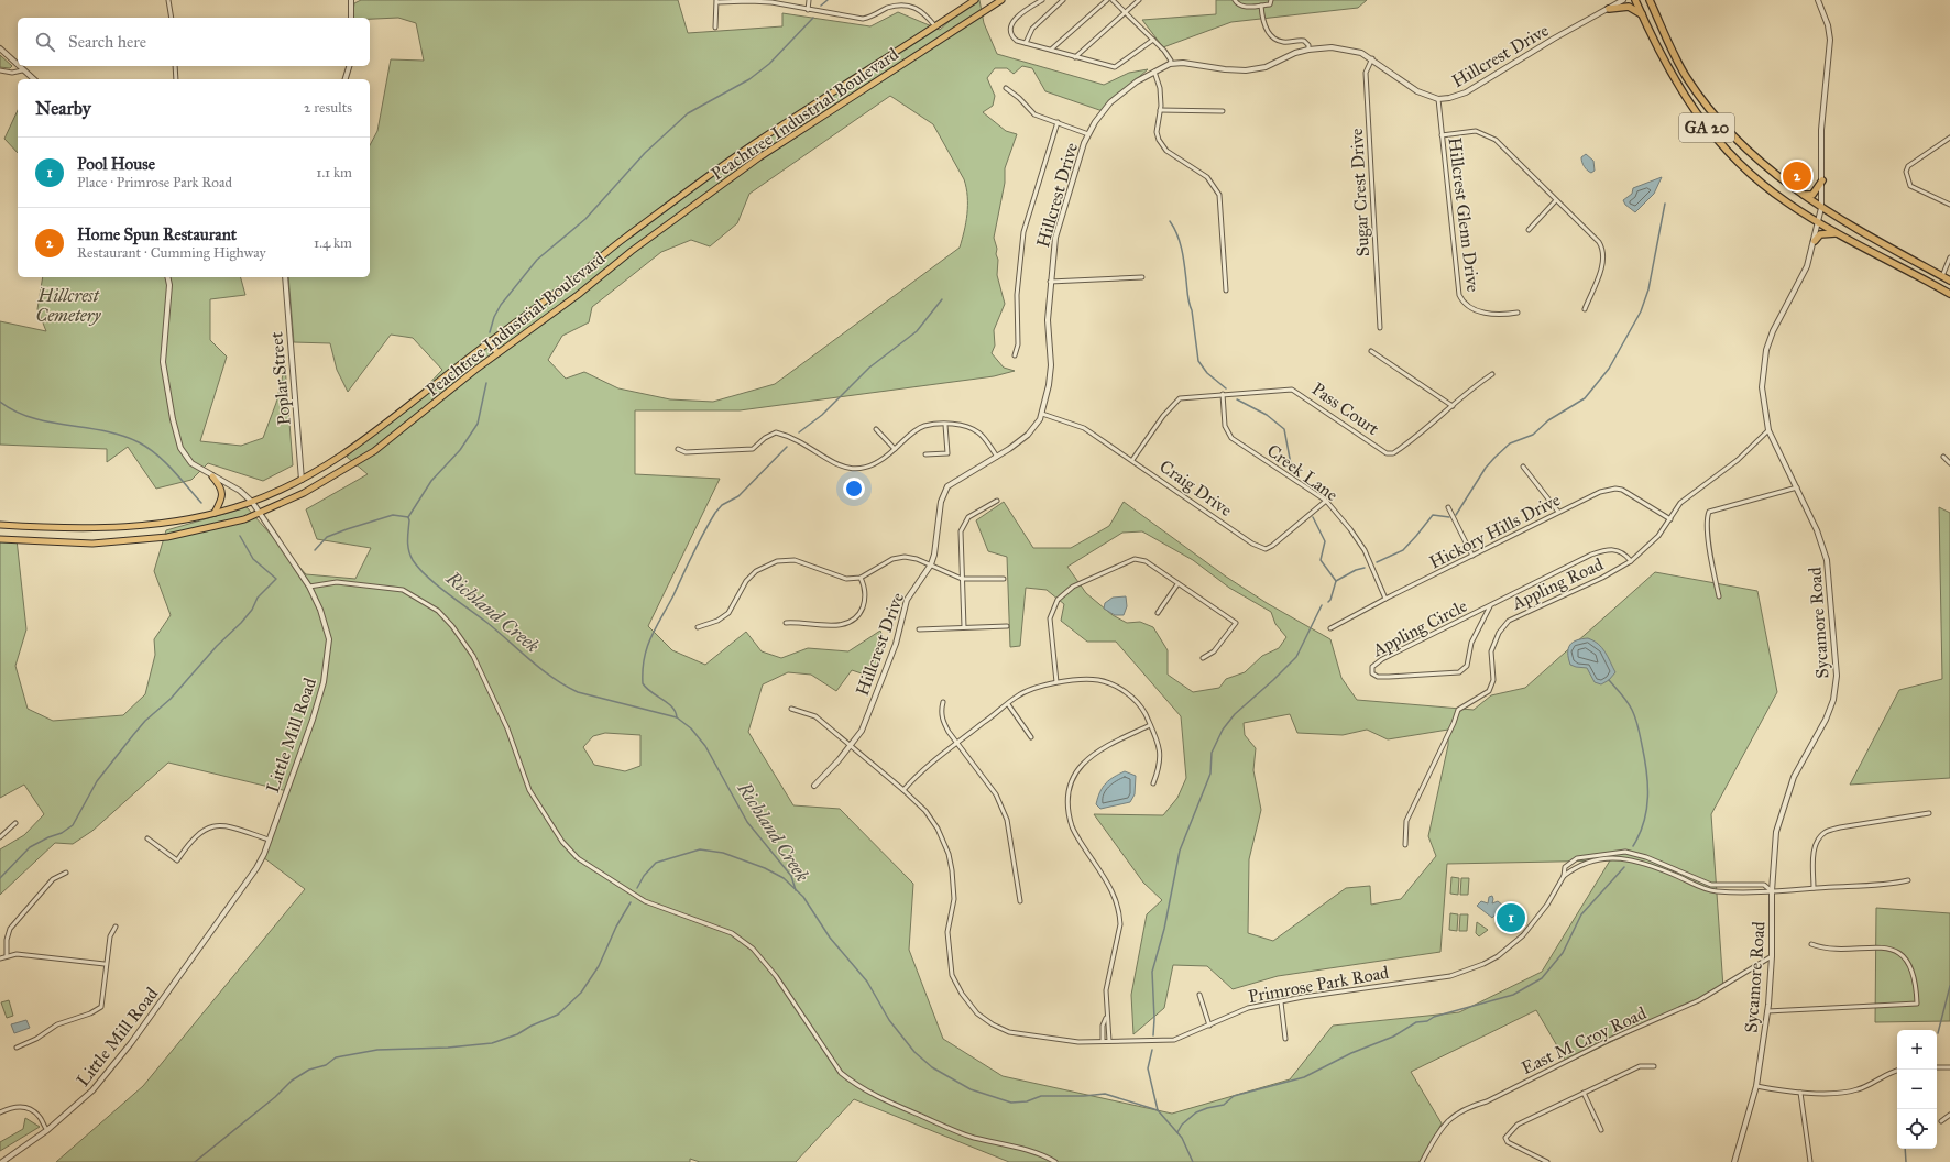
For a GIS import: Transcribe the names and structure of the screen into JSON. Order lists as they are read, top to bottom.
{
  "streets": {
    "highway": ["GA 20"],
    "main road": ["Peachtree Industrial Boulevard"],
    "street": [
      "Hillcrest Drive",
      "Sugar Crest Drive",
      "Hillcrest Glenn Drive",
      "Poplar Street",
      "Pass Court",
      "Creek Lane",
      "Craig Drive",
      "Hickory Hills Drive",
      "Appling Road",
      "Sycamore Road",
      "Appling Circle",
      "Little Mill Road",
      "Primrose Park Road",
      "East M Croy Road"
    ]
  },
  "crossings": [
    ["Hillcrest Drive", "Sugar Crest Drive"],
    ["Hillcrest Drive", "Hillcrest Glenn Drive"],
    ["Hillcrest Drive", "Craig Drive"],
    ["Hillcrest Drive", "Primrose Park Road"],
    ["Peachtree Industrial Boulevard", "Poplar Street"],
    ["Peachtree Industrial Boulevard", "Little Mill Road"],
    ["GA 20", "Sycamore Road"],
    ["Pass Court", "Creek Lane"],
    ["Pass Court", "Craig Drive"],
    ["Creek Lane", "Craig Drive"],
    ["Creek Lane", "Hickory Hills Drive"],
    ["Hickory Hills Drive", "Appling Road"],
    ["Appling Road", "Sycamore Road"],
    ["Appling Road", "Appling Circle"],
    ["Sycamore Road", "Primrose Park Road"],
    ["Sycamore Road", "East M Croy Road"]
  ],
  "water": ["Richland Creek"],
  "parks": ["Hillcrest Cemetery"],
  "page": {
    "search": "Search here",
    "heading": ["Nearby", "2 results"],
    "list": [
      {
        "mark": "1",
        "name": "Pool House",
        "note": "Place · Primrose Park Road",
        "value": "1.1 km"
      },
      {
        "mark": "2",
        "name": "Home Spun Restaurant",
        "note": "Restaurant · Cumming Highway",
        "value": "1.4 km"
      }
    ],
    "pins": ["2", "1"],
    "map_buttons": ["+", "−"]
  }
}
